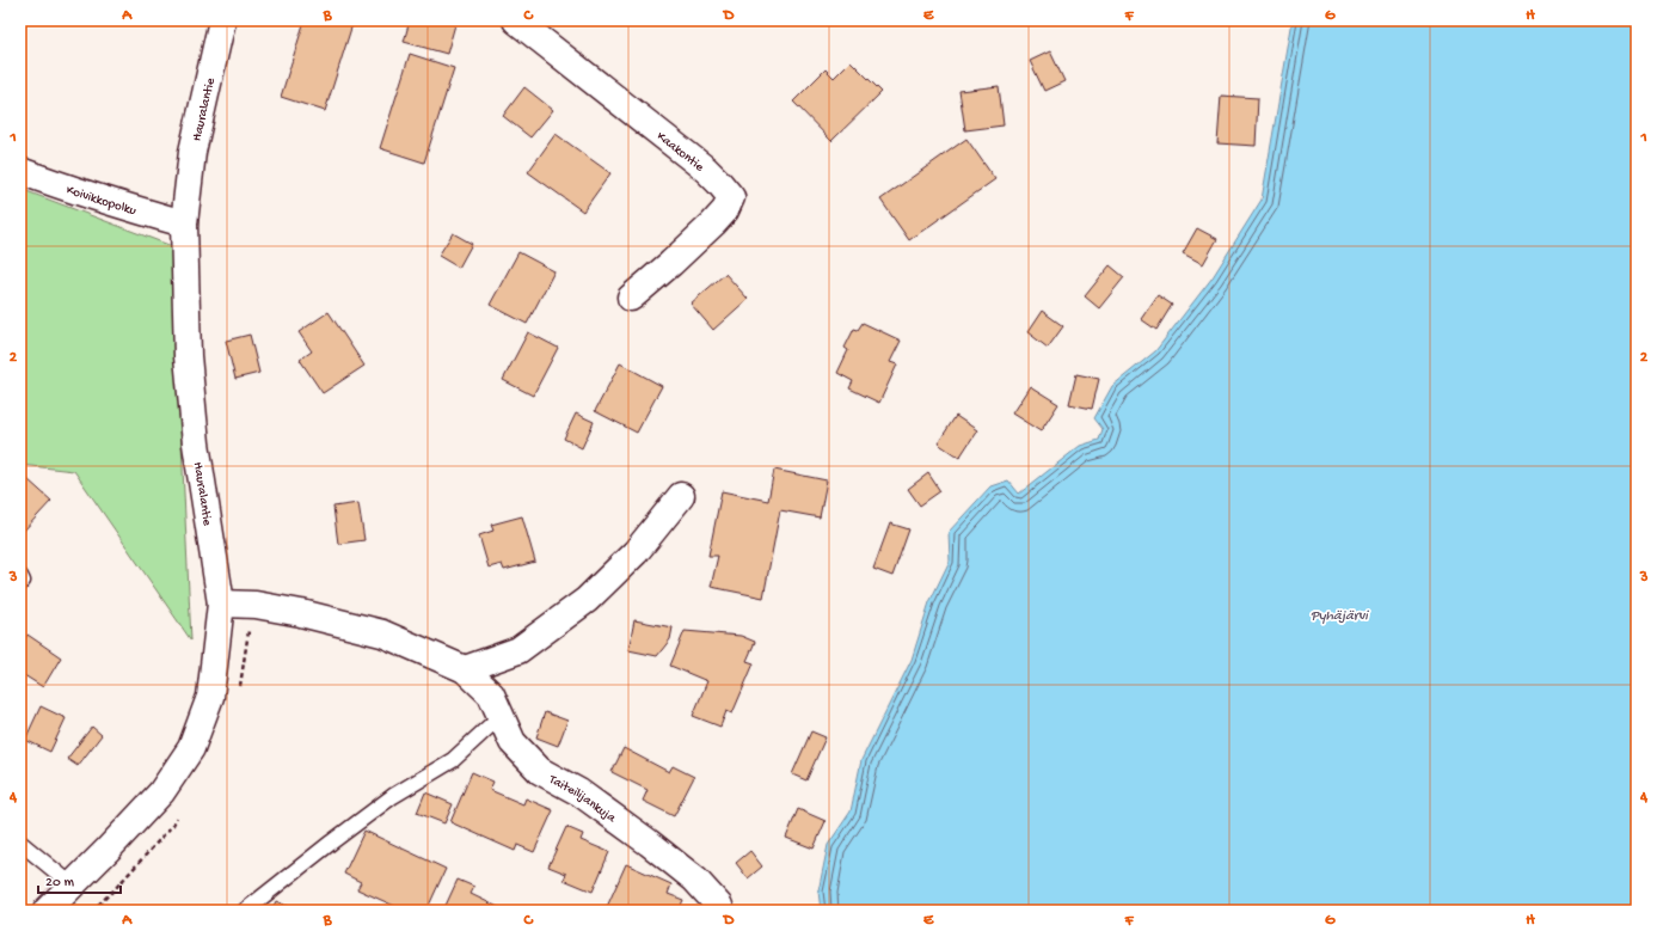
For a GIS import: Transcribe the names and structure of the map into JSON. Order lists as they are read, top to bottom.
{
  "streets": {
    "street": [
      "Hauralantie",
      "Kaakontie",
      "Koivikkopolku",
      "Taiteilijankuja"
    ]
  },
  "crossings": [
    ["Hauralantie", "Koivikkopolku"],
    ["Hauralantie", "Taiteilijankuja"]
  ],
  "water": ["Pyhäjärvi"],
  "scale_bar": "20 m",
  "grid": {
    "columns": [
      "A",
      "B",
      "C",
      "D",
      "E",
      "F",
      "G",
      "H"
    ],
    "rows": [
      "1",
      "2",
      "3",
      "4"
    ]
  }
}
